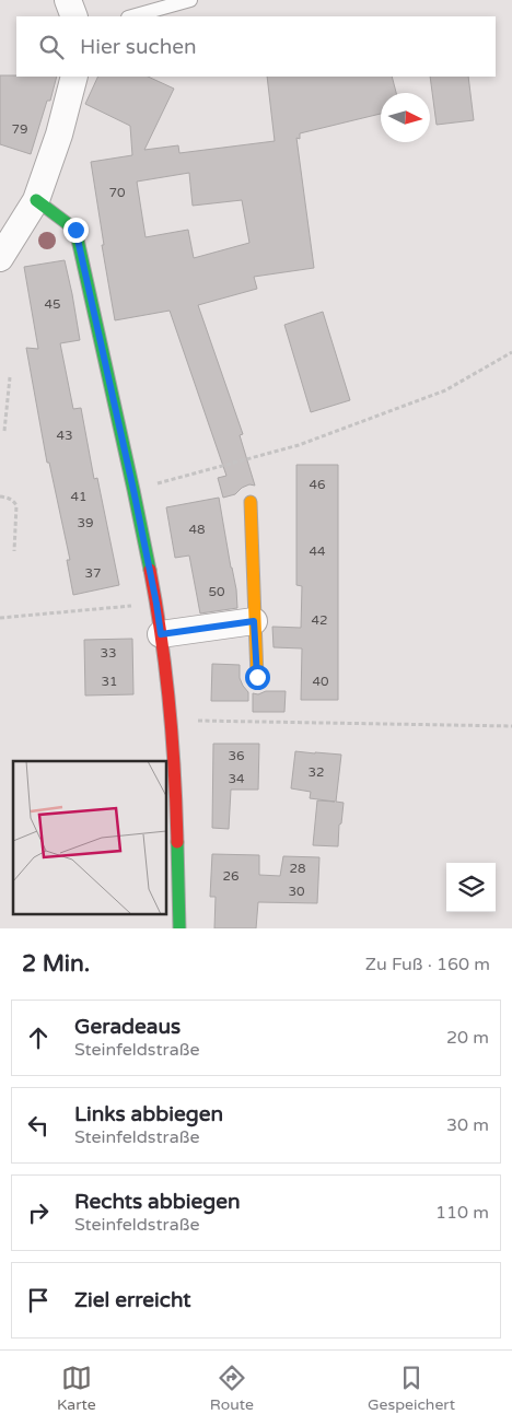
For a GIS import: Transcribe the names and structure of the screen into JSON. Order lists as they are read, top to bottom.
{
  "house_numbers": [
    "79",
    "70",
    "45",
    "43",
    "46",
    "41",
    "39",
    "48",
    "44",
    "37",
    "50",
    "42",
    "33",
    "31",
    "40",
    "36",
    "32",
    "34",
    "28",
    "26",
    "30"
  ],
  "north": "right",
  "page": {
    "search": "Hier suchen",
    "heading": ["2 Min.", "Zu Fuß · 160 m"],
    "list": [
      ["Geradeaus", "Steinfeldstraße", "20 m"],
      ["Links abbiegen", "Steinfeldstraße", "30 m"],
      ["Rechts abbiegen", "Steinfeldstraße", "110 m"],
      "Ziel erreicht"
    ],
    "nav": ["Karte", "Route", "Gespeichert"]
  }
}
